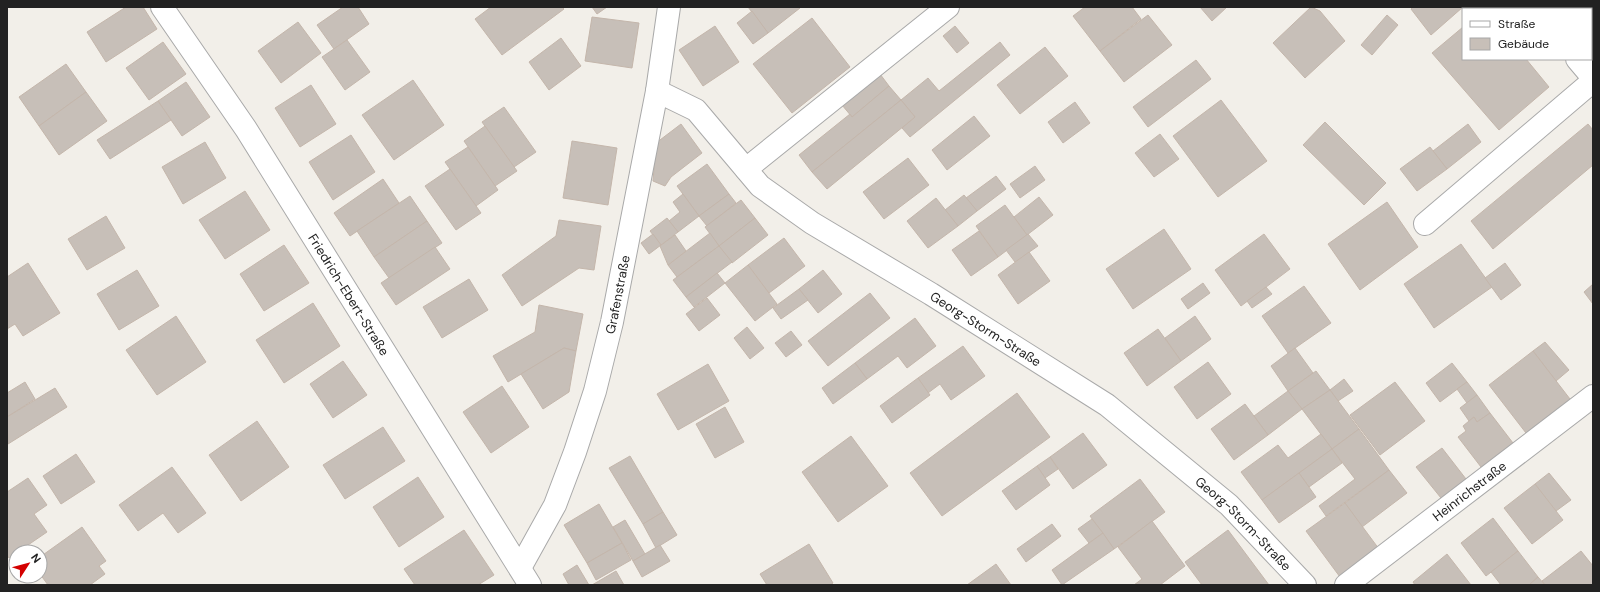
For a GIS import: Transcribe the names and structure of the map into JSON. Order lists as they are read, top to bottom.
{
  "streets": {
    "street": [
      "Friedrich-Ebert-Straße",
      "Grafenstraße",
      "Georg-Storm-Straße",
      "Heinrichstraße"
    ]
  },
  "crossings": [
    ["Friedrich-Ebert-Straße", "Grafenstraße"],
    ["Grafenstraße", "Georg-Storm-Straße"]
  ],
  "legend": ["Straße", "Gebäude"],
  "north": "top right"
}
